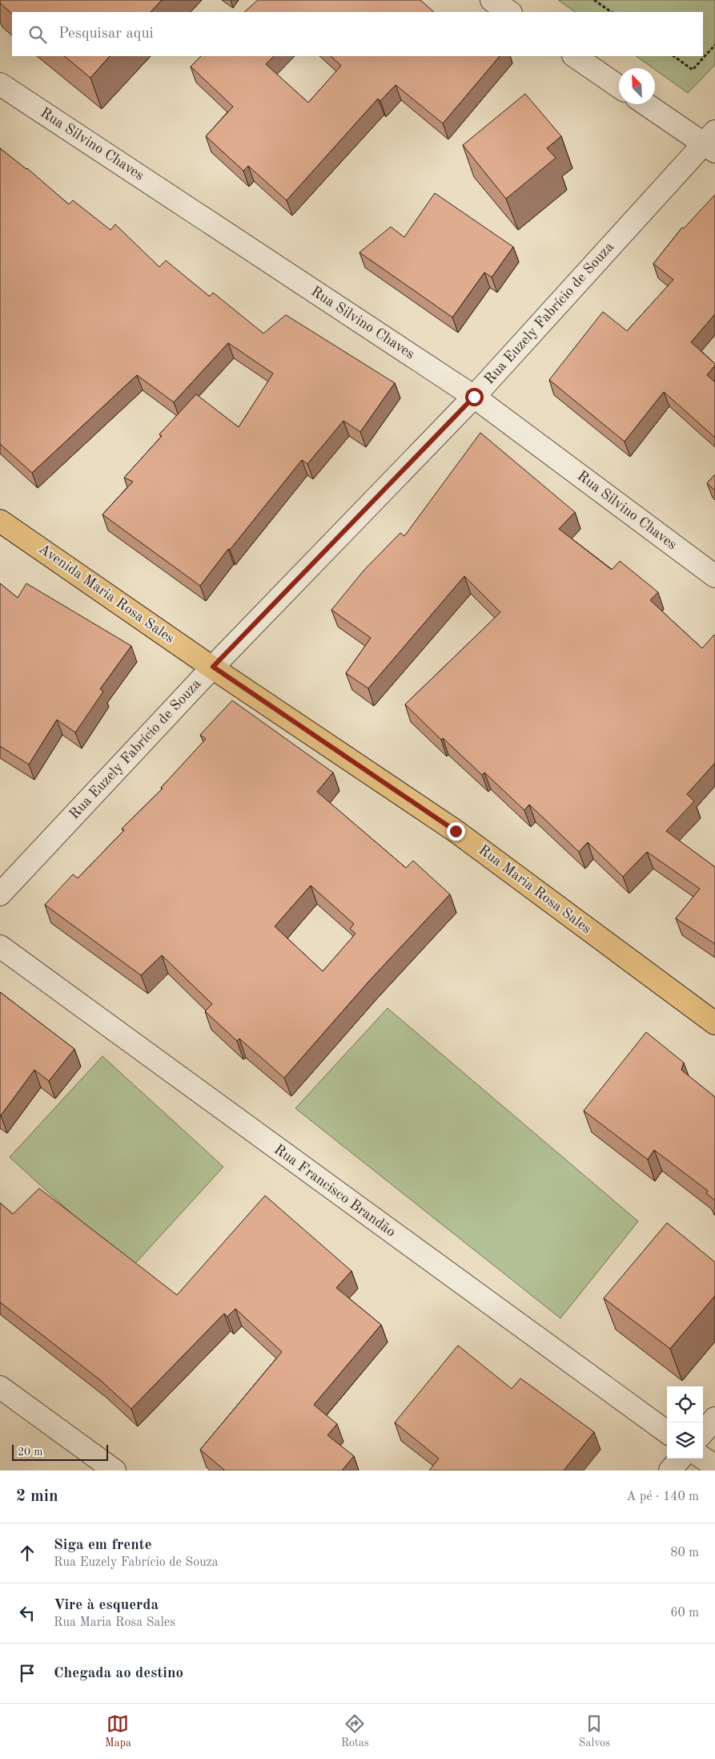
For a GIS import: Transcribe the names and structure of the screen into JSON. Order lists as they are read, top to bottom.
{
  "streets": {
    "main road": ["Avenida Maria Rosa Sales", "Rua Maria Rosa Sales"],
    "street": ["Rua Silvino Chaves", "Rua Euzely Fabrício de Souza", "Rua Francisco Brandão"]
  },
  "crossings": [
    ["Rua Silvino Chaves", "Rua Euzely Fabrício de Souza"],
    ["Rua Euzely Fabrício de Souza", "Avenida Maria Rosa Sales"],
    ["Rua Euzely Fabrício de Souza", "Rua Maria Rosa Sales"],
    ["Avenida Maria Rosa Sales", "Rua Maria Rosa Sales"]
  ],
  "scale_bar": "20 m",
  "north": "top left",
  "page": {
    "search": "Pesquisar aqui",
    "scale": "20 m",
    "heading": ["2 min", "A pé · 140 m"],
    "list": [
      ["Siga em frente", "Rua Euzely Fabrício de Souza", "80 m"],
      ["Vire à esquerda", "Rua Maria Rosa Sales", "60 m"],
      "Chegada ao destino"
    ],
    "nav": ["Mapa", "Rotas", "Salvos"]
  }
}
